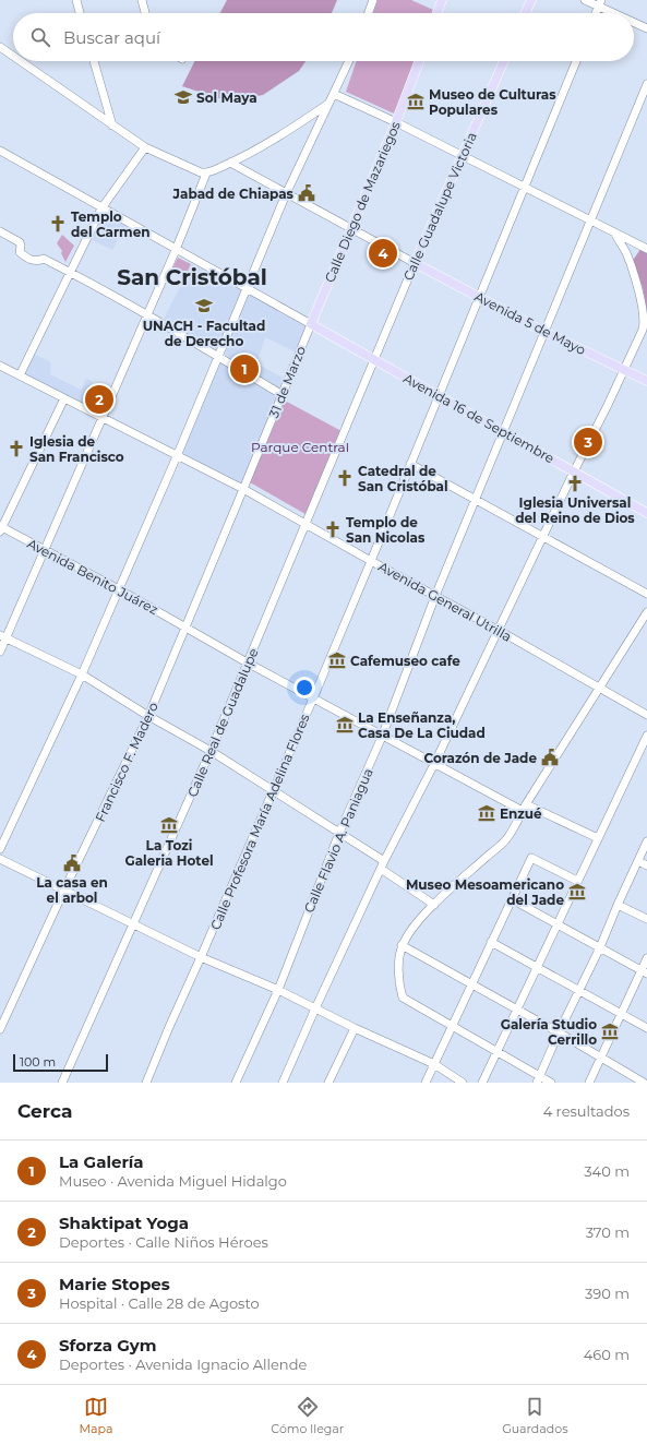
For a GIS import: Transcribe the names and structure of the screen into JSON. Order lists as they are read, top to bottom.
{
  "streets": {
    "main road": [
      "Calle Diego de Mazariegos",
      "Calle Guadalupe Victoria",
      "Avenida 5 de Mayo",
      "Avenida 16 de Septiembre"
    ],
    "street": [
      "31 de Marzo",
      "Avenida Benito Juárez",
      "Avenida General Utrilla",
      "Calle Real de Guadalupe",
      "Francisco F. Madero",
      "Calle Profesora María Adelina Flores",
      "Calle Flavio A. Paniagua"
    ]
  },
  "crossings": [
    ["Calle Diego de Mazariegos", "31 de Marzo"],
    ["Calle Diego de Mazariegos", "Avenida 16 de Septiembre"],
    ["Calle Guadalupe Victoria", "Avenida 5 de Mayo"],
    ["Calle Guadalupe Victoria", "Avenida 16 de Septiembre"],
    ["Calle Guadalupe Victoria", "Calle Real de Guadalupe"],
    ["Avenida 5 de Mayo", "Calle Profesora María Adelina Flores"],
    ["Avenida 5 de Mayo", "Calle Flavio A. Paniagua"],
    ["31 de Marzo", "Avenida 16 de Septiembre"],
    ["31 de Marzo", "Avenida General Utrilla"],
    ["31 de Marzo", "Francisco F. Madero"],
    ["Avenida 16 de Septiembre", "Calle Real de Guadalupe"],
    ["Avenida 16 de Septiembre", "Calle Profesora María Adelina Flores"],
    ["Avenida 16 de Septiembre", "Calle Flavio A. Paniagua"],
    ["Avenida Benito Juárez", "Calle Real de Guadalupe"],
    ["Avenida Benito Juárez", "Francisco F. Madero"],
    ["Avenida Benito Juárez", "Calle Profesora María Adelina Flores"],
    ["Avenida Benito Juárez", "Calle Flavio A. Paniagua"],
    ["Avenida General Utrilla", "Calle Real de Guadalupe"],
    ["Avenida General Utrilla", "Francisco F. Madero"],
    ["Avenida General Utrilla", "Calle Profesora María Adelina Flores"],
    ["Avenida General Utrilla", "Calle Flavio A. Paniagua"]
  ],
  "districts": ["San Cristóbal"],
  "parks": ["Parque Central"],
  "places": {
    "school or university": ["Sol Maya", "UNACH - Facultad de Derecho"],
    "museum": [
      "Museo de Culturas Populares",
      "Cafemuseo cafe",
      "La Enseñanza, Casa De La Ciudad",
      "Enzué",
      "La Tozi Galeria Hotel",
      "Museo Mesoamericano del Jade",
      "Galería Studio Cerrillo"
    ],
    "public building": ["Jabad de Chiapas", "Corazón de Jade", "La casa en el arbol"],
    "church": [
      "Templo del Carmen",
      "Iglesia de San Francisco",
      "Catedral de San Cristóbal",
      "Iglesia Universal del Reino de Dios",
      "Templo de San Nicolas"
    ]
  },
  "scale_bar": "100 m",
  "page": {
    "search": "Buscar aquí",
    "pins": [
      "4",
      "1",
      "2",
      "3"
    ],
    "scale": "100 m",
    "heading": ["Cerca", "4 resultados"],
    "list": [
      {
        "mark": "1",
        "name": "La Galería",
        "note": "Museo · Avenida Miguel Hidalgo",
        "value": "340 m"
      },
      {
        "mark": "2",
        "name": "Shaktipat Yoga",
        "note": "Deportes · Calle Niños Héroes",
        "value": "370 m"
      },
      {
        "mark": "3",
        "name": "Marie Stopes",
        "note": "Hospital · Calle 28 de Agosto",
        "value": "390 m"
      },
      {
        "mark": "4",
        "name": "Sforza Gym",
        "note": "Deportes · Avenida Ignacio Allende",
        "value": "460 m"
      }
    ],
    "nav": ["Mapa", "Cómo llegar", "Guardados"]
  }
}
